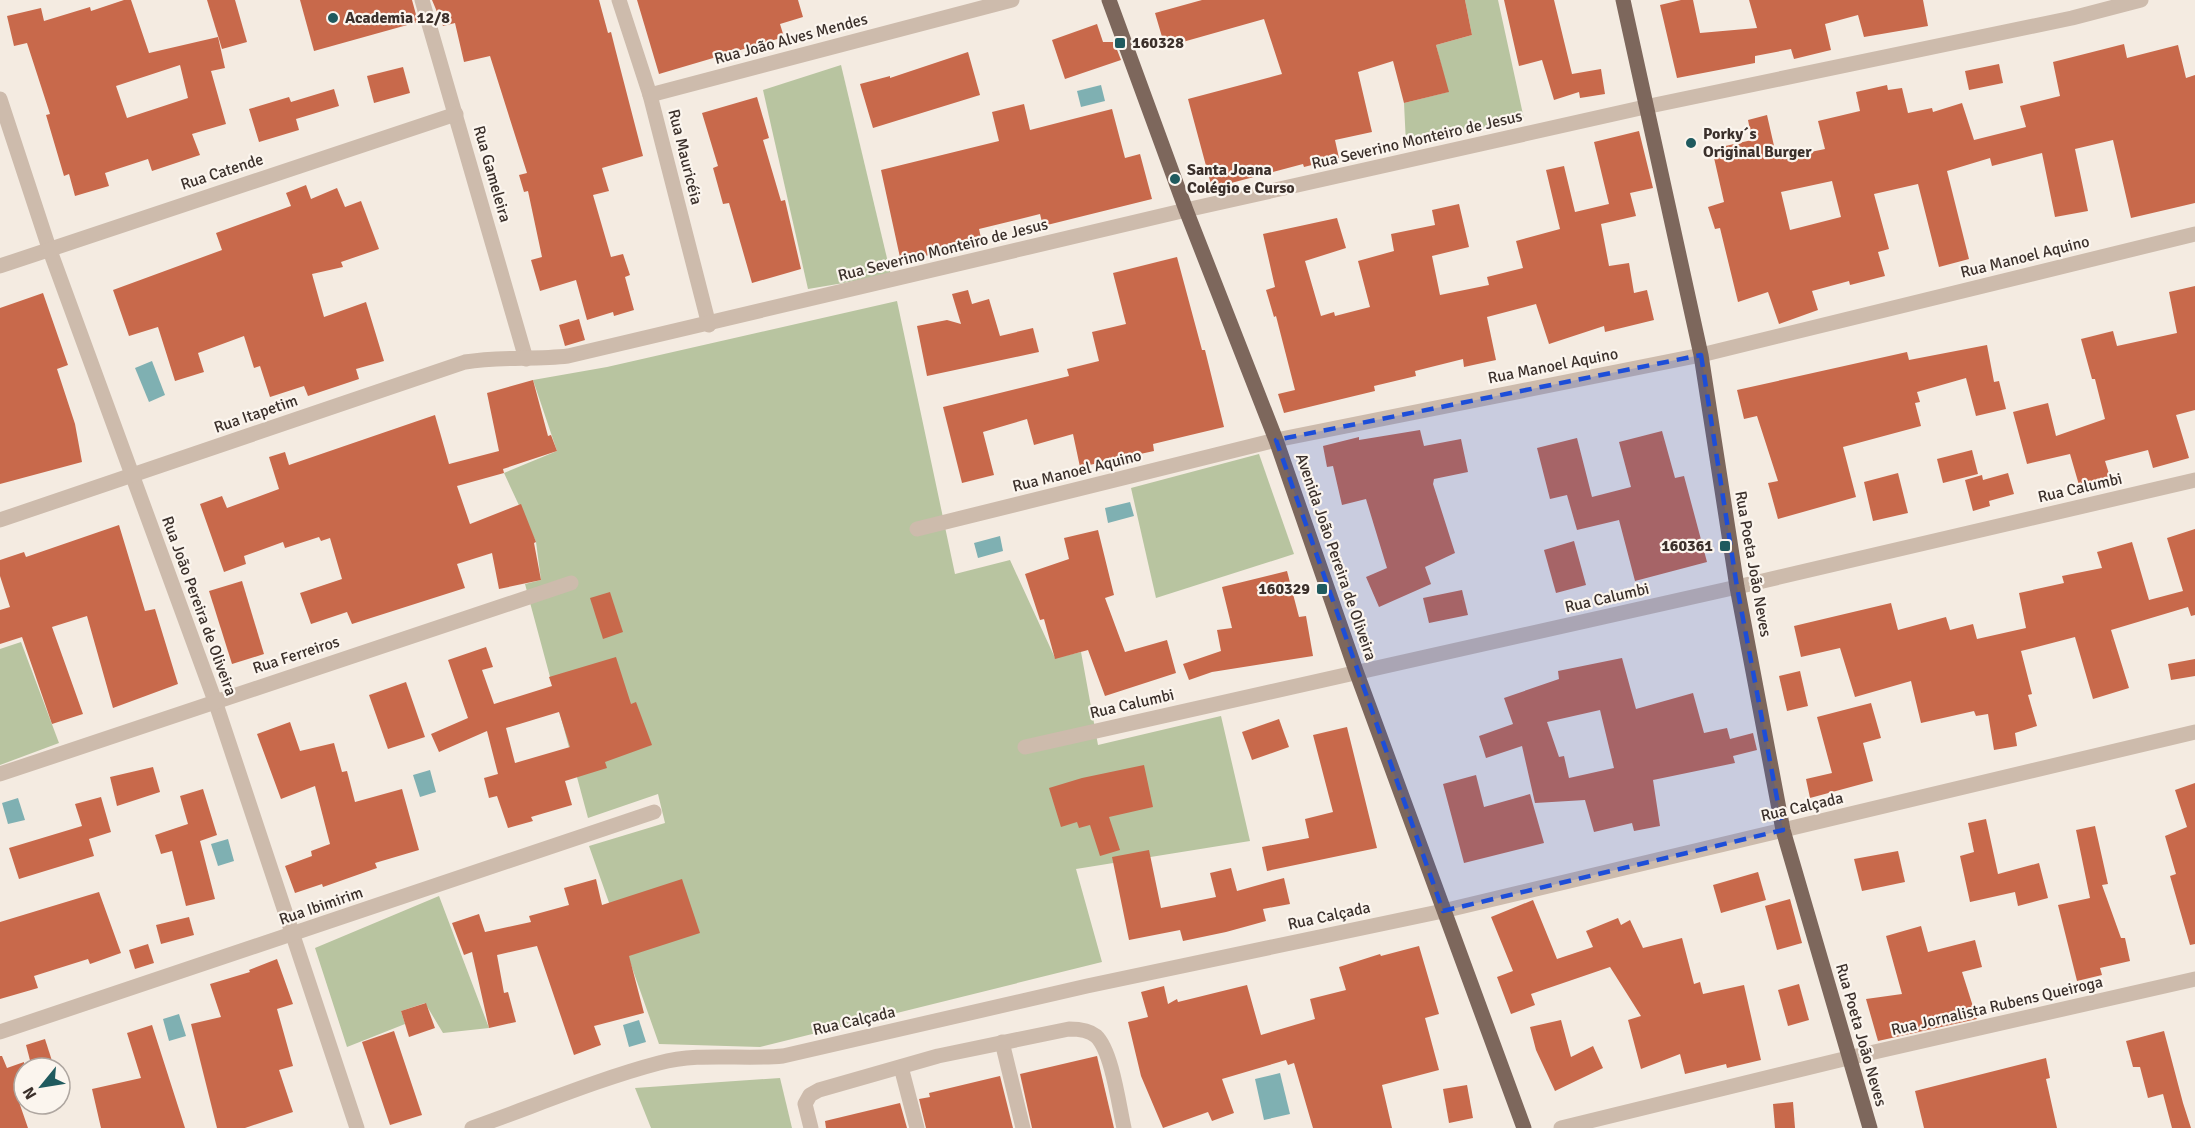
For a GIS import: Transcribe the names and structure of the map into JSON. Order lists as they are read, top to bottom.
{
  "streets": {
    "main road": ["Avenida João Pereira de Oliveira", "Rua Poeta João Neves"],
    "street": [
      "Rua João Alves Mendes",
      "Rua Severino Monteiro de Jesus",
      "Rua Mauricéia",
      "Rua Catende",
      "Rua Gameleira",
      "Rua Manoel Aquino",
      "Rua Itapetim",
      "Rua Calumbi",
      "Rua João Pereira de Oliveira",
      "Rua Ferreiros",
      "Rua Calçada",
      "Rua Ibimirim",
      "Rua Jornalista Rubens Queiroga"
    ]
  },
  "crossings": [
    ["Rua João Alves Mendes", "Rua Mauricéia"],
    ["Rua Severino Monteiro de Jesus", "Rua Mauricéia"],
    ["Rua Severino Monteiro de Jesus", "Rua Gameleira"],
    ["Rua Severino Monteiro de Jesus", "Rua Itapetim"],
    ["Rua Severino Monteiro de Jesus", "Avenida João Pereira de Oliveira"],
    ["Rua Severino Monteiro de Jesus", "Rua Poeta João Neves"],
    ["Rua Catende", "Rua Gameleira"],
    ["Rua Catende", "Rua João Pereira de Oliveira"],
    ["Rua Gameleira", "Rua Itapetim"],
    ["Rua Manoel Aquino", "Avenida João Pereira de Oliveira"],
    ["Rua Manoel Aquino", "Rua Poeta João Neves"],
    ["Rua Itapetim", "Rua João Pereira de Oliveira"],
    ["Rua Calumbi", "Avenida João Pereira de Oliveira"],
    ["Rua Calumbi", "Rua Poeta João Neves"],
    ["Avenida João Pereira de Oliveira", "Rua Calçada"],
    ["Rua Poeta João Neves", "Rua Calçada"],
    ["Rua Poeta João Neves", "Rua Jornalista Rubens Queiroga"],
    ["Rua João Pereira de Oliveira", "Rua Ferreiros"],
    ["Rua João Pereira de Oliveira", "Rua Ibimirim"]
  ],
  "places": {
    "other": ["Academia 12/8", "Porky´s Original Burger", "Santa Joana Colégio e Curso"],
    "transit": ["160328", "160361", "160329"]
  },
  "north": "bottom left"
}
